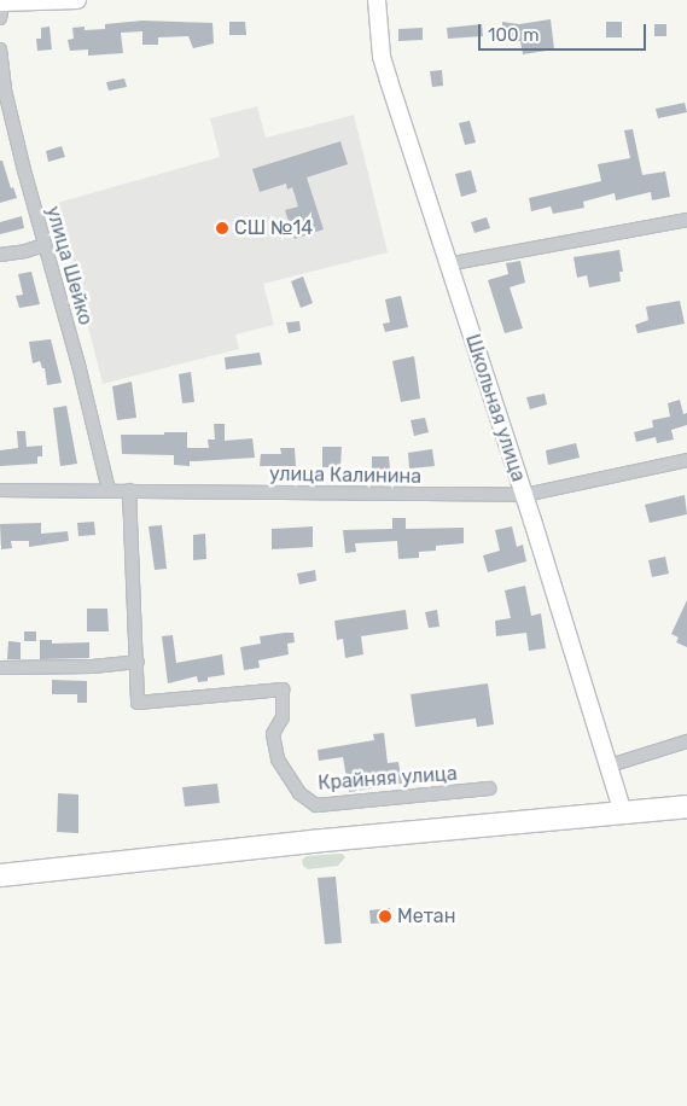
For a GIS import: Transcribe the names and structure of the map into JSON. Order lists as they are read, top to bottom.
{
  "streets": {
    "street": [
      "улица Шейко",
      "Школьная улица",
      "улица Калинина",
      "Крайняя улица"
    ]
  },
  "crossings": [
    ["улица Шейко", "улица Калинина"],
    ["Школьная улица", "улица Калинина"]
  ],
  "places": ["СШ №14", "Метан"],
  "scale_bar": "100 m"
}
